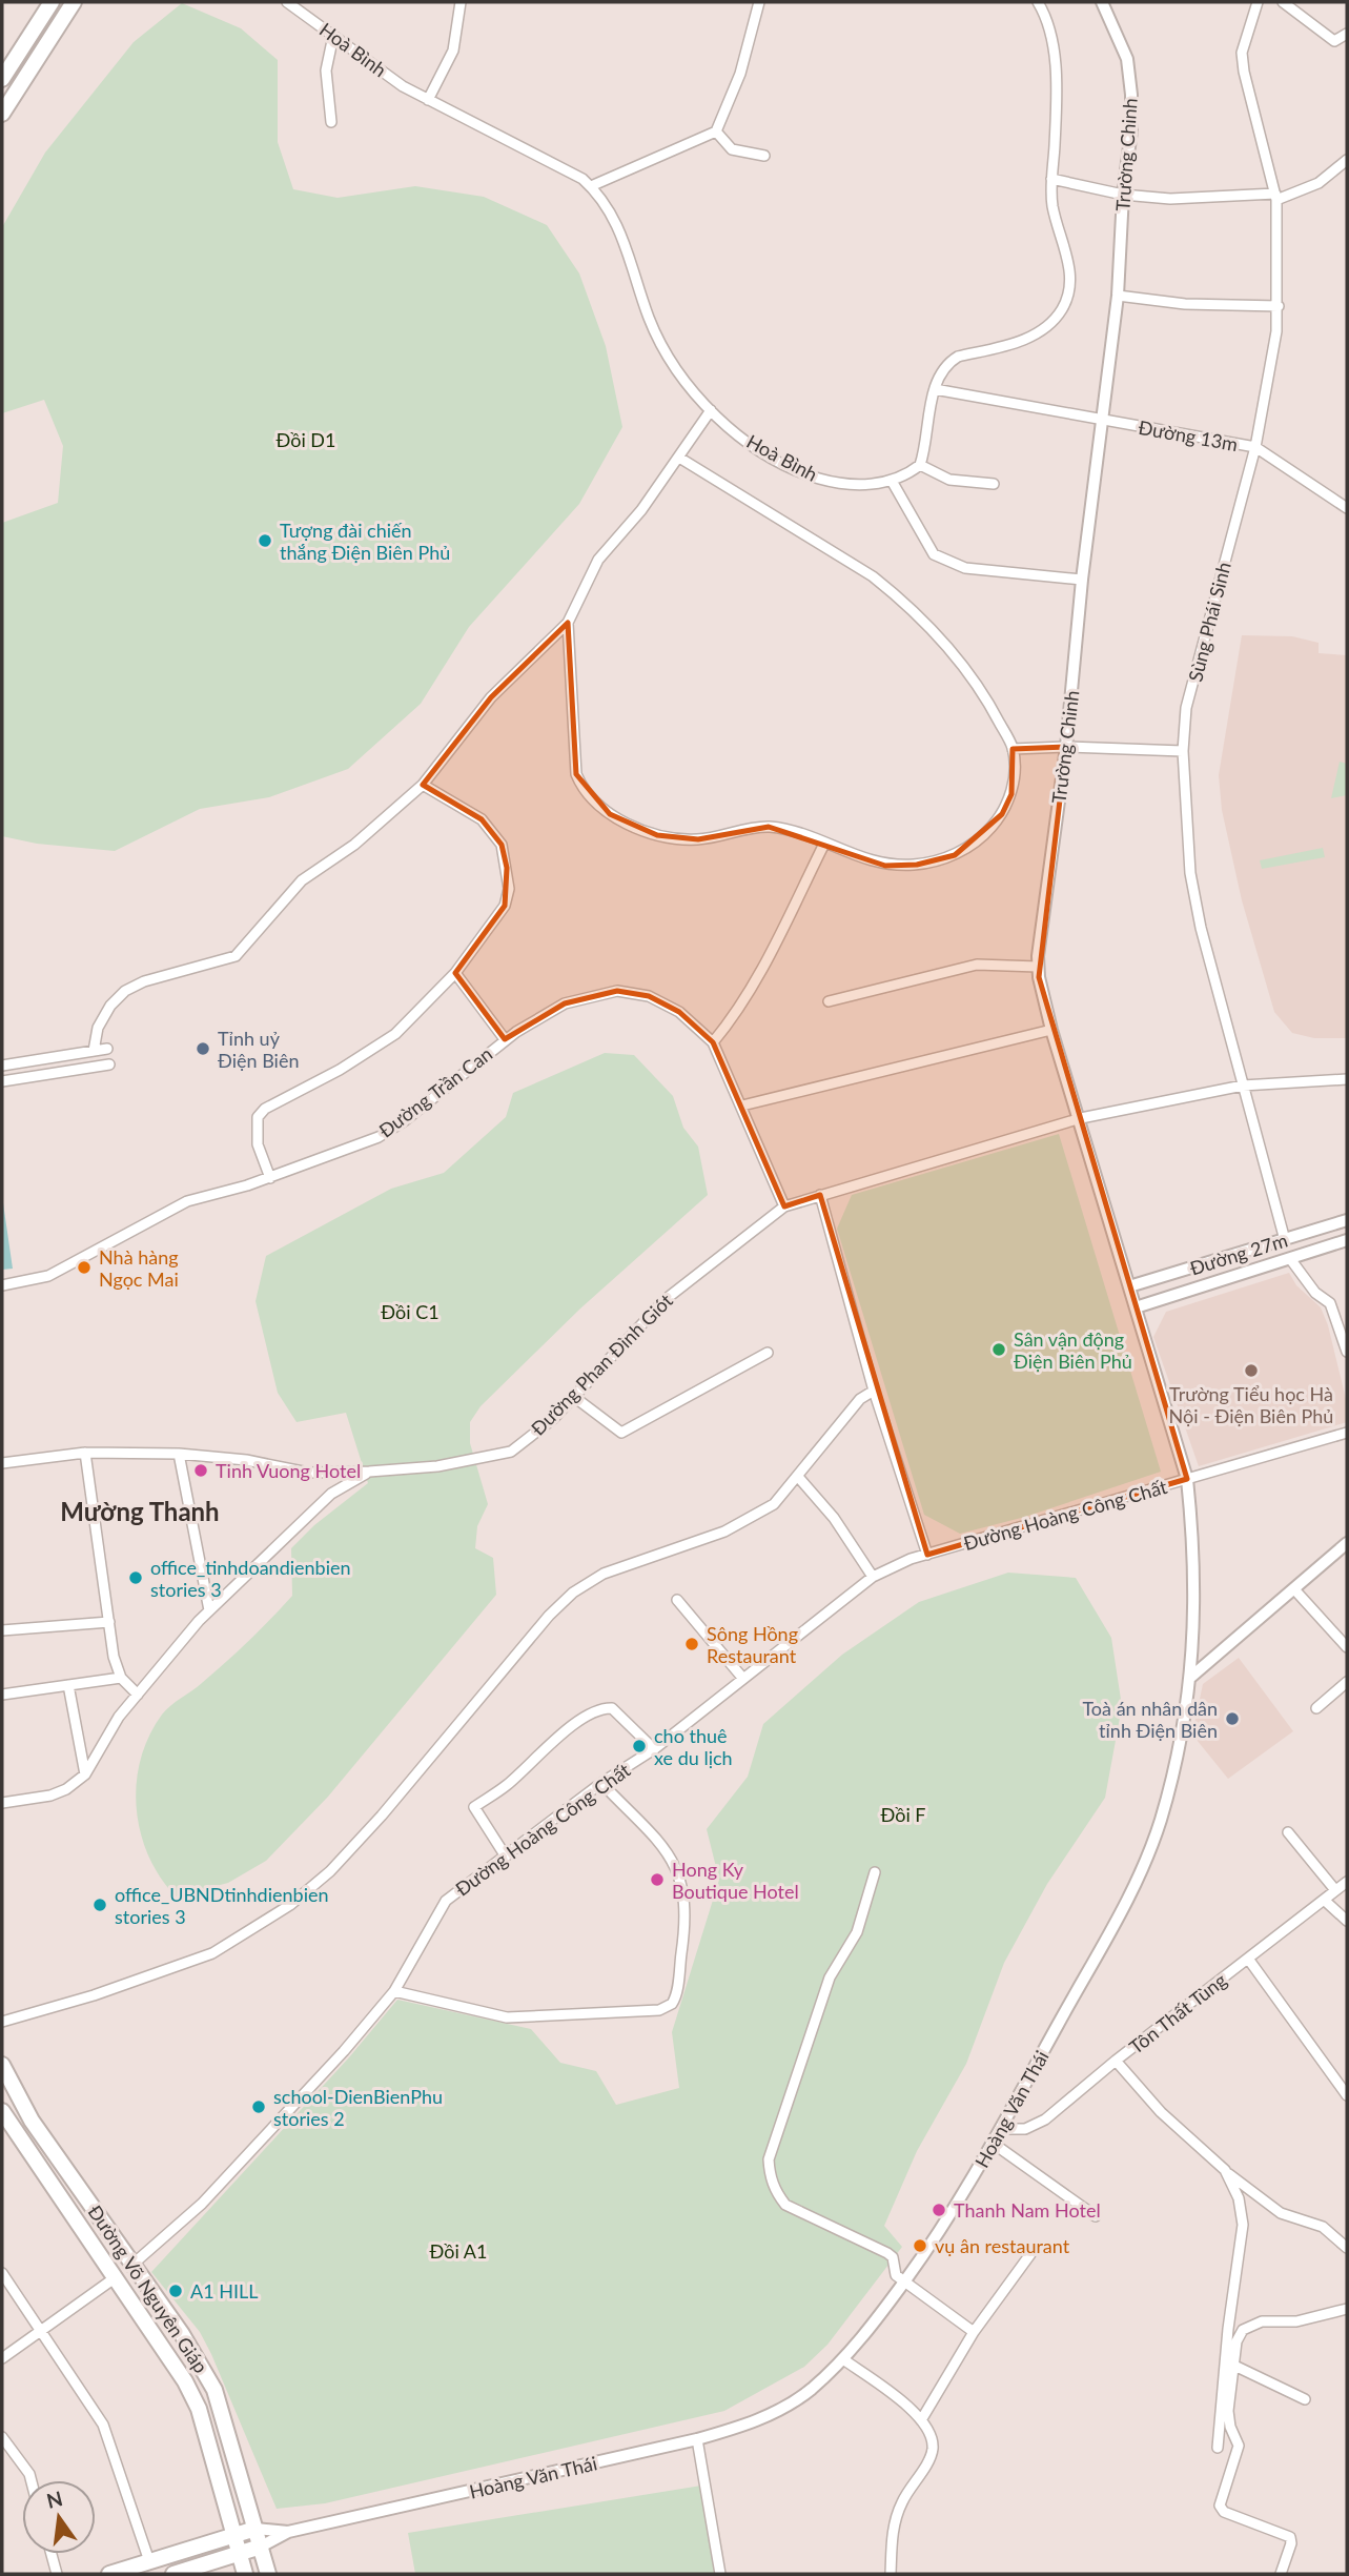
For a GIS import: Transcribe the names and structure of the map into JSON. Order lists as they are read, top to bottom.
{
  "streets": {
    "highway": ["Đường Võ Nguyên Giáp"],
    "street": [
      "Hoà Bình",
      "Trường Chinh",
      "Đường 13m",
      "Sùng Phái Sinh",
      "Đường Trần Can",
      "Đường 27m",
      "Đường Phan Đình Giót",
      "Đường Hoàng Công Chất",
      "Tôn Thất Tùng",
      "Hoàng Văn Thái"
    ]
  },
  "crossings": [
    ["Trường Chinh", "Đường 13m"],
    ["Trường Chinh", "Đường 27m"],
    ["Trường Chinh", "Đường Phan Đình Giót"],
    ["Trường Chinh", "Đường Hoàng Công Chất"],
    ["Trường Chinh", "Hoàng Văn Thái"],
    ["Đường 13m", "Sùng Phái Sinh"],
    ["Sùng Phái Sinh", "Đường 27m"],
    ["Sùng Phái Sinh", "Đường Phan Đình Giót"],
    ["Đường Trần Can", "Đường Phan Đình Giót"],
    ["Đường Hoàng Công Chất", "Hoàng Văn Thái"],
    ["Đường Hoàng Công Chất", "Đường Võ Nguyên Giáp"],
    ["Tôn Thất Tùng", "Hoàng Văn Thái"]
  ],
  "districts": ["Mường Thanh"],
  "parks": [
    "Đồi D1",
    "Đồi C1",
    "Đồi F",
    "Đồi A1"
  ],
  "places": [
    "Tượng đài chiến thắng Điện Biên Phủ",
    "Tỉnh uỷ Điện Biên",
    "Nhà hàng Ngọc Mai",
    "Sân vận động Điện Biên Phủ",
    "Trường Tiểu học Hà Nội - Điện Biên Phủ",
    "Tinh Vuong Hotel",
    "office_tinhdoandienbien stories 3",
    "Sông Hồng Restaurant",
    "Toà án nhân dân tỉnh Điện Biên",
    "cho thuê xe du lịch",
    "Hong Ky Boutique Hotel",
    "office_UBNDtinhdienbien stories 3",
    "school-DienBienPhu stories 2",
    "Thanh Nam Hotel",
    "vụ ân restaurant",
    "A1 HILL"
  ],
  "north": "top"
}
